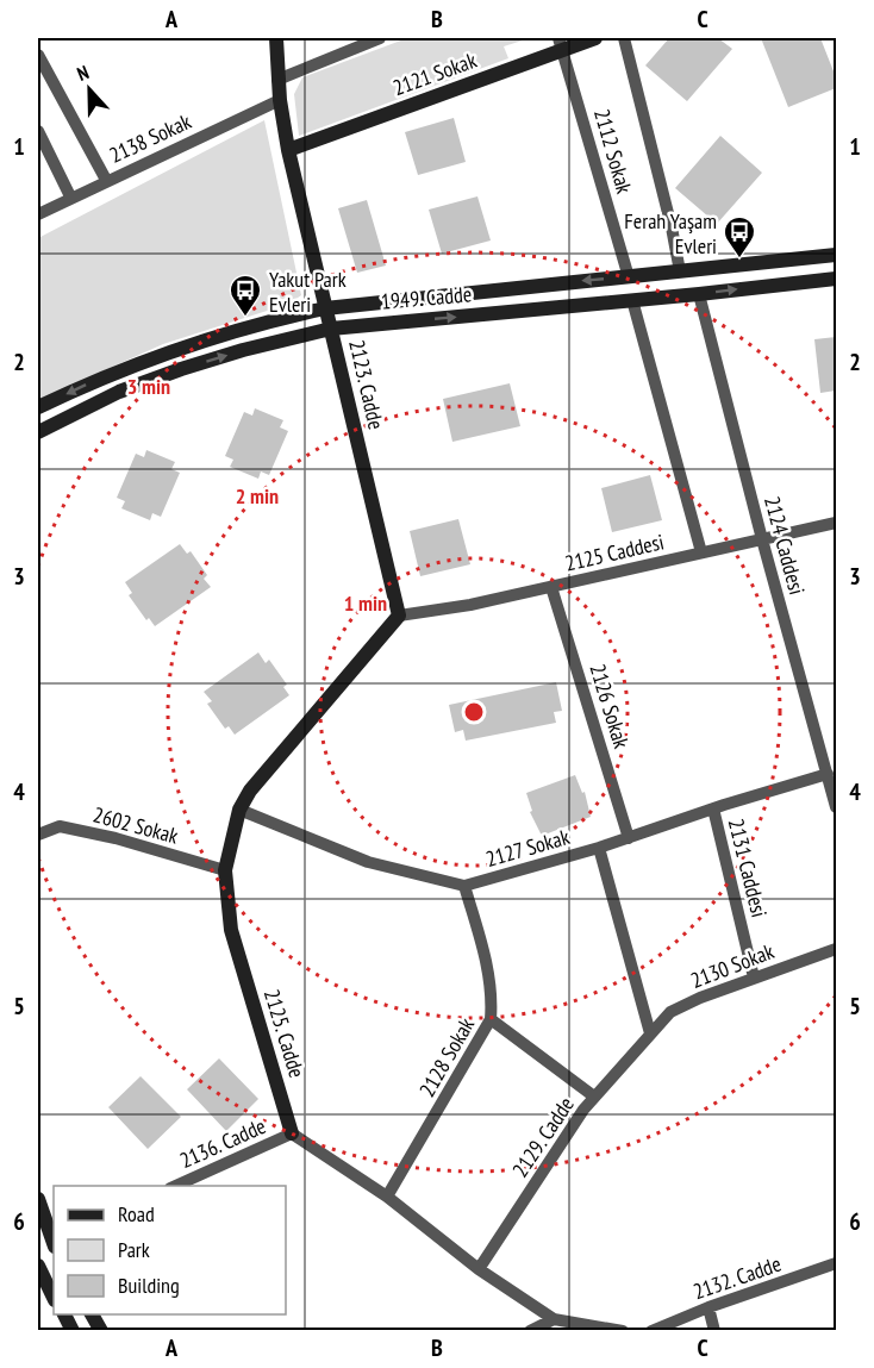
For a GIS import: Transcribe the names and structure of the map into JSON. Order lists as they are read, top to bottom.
{
  "streets": {
    "street": [
      "2121 Sokak",
      "2138 Sokak",
      "2112 Sokak",
      "1949. Cadde",
      "2123. Cadde",
      "2124 Caddesi",
      "2125 Caddesi",
      "2126 Sokak",
      "2602 Sokak",
      "2127 Sokak",
      "2131 Caddesi",
      "2130 Sokak",
      "2125. Cadde",
      "2128 Sokak",
      "2129. Cadde",
      "2136. Cadde",
      "2132. Cadde"
    ]
  },
  "crossings": [
    ["2121 Sokak", "2112 Sokak"],
    ["2121 Sokak", "2123. Cadde"],
    ["2138 Sokak", "2123. Cadde"],
    ["2112 Sokak", "1949. Cadde"],
    ["1949. Cadde", "2123. Cadde"],
    ["1949. Cadde", "2124 Caddesi"],
    ["2123. Cadde", "2125 Caddesi"],
    ["2123. Cadde", "2125. Cadde"],
    ["2124 Caddesi", "2125 Caddesi"],
    ["2124 Caddesi", "2127 Sokak"],
    ["2125 Caddesi", "2126 Sokak"],
    ["2125 Caddesi", "2125. Cadde"],
    ["2126 Sokak", "2127 Sokak"],
    ["2602 Sokak", "2125. Cadde"],
    ["2127 Sokak", "2131 Caddesi"],
    ["2127 Sokak", "2125. Cadde"],
    ["2127 Sokak", "2128 Sokak"],
    ["2131 Caddesi", "2130 Sokak"],
    ["2130 Sokak", "2129. Cadde"],
    ["2125. Cadde", "2136. Cadde"]
  ],
  "places": {
    "bus stop": ["Ferah Yaşam Evleri", "Yakut Park Evleri"]
  },
  "legend": ["Road", "Park", "Building"],
  "north": "top",
  "grid": {
    "columns": ["A", "B", "C"],
    "rows": [
      "1",
      "2",
      "3",
      "4",
      "5",
      "6"
    ]
  },
  "rings": ["3 min", "2 min", "1 min"]
}
